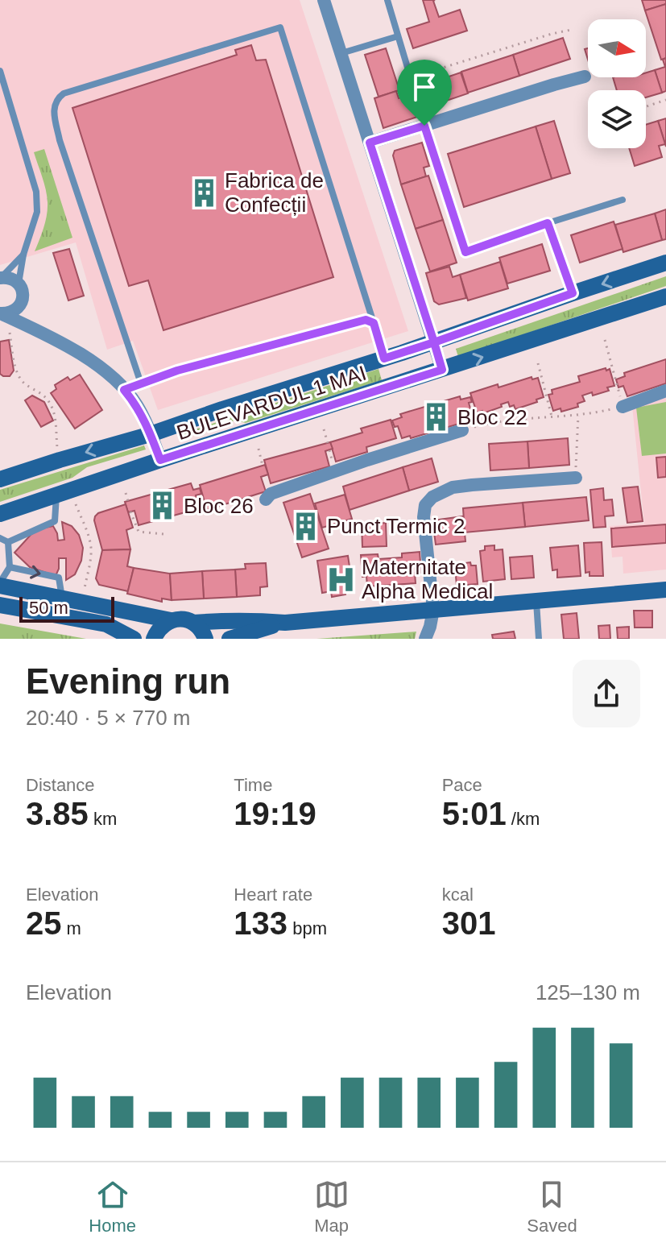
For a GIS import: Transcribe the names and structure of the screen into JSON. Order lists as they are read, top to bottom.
{
  "streets": {
    "main road": ["BULEVARDUL 1 MAI"]
  },
  "places": {
    "building": [
      "Fabrica de Confecții",
      "Bloc 22",
      "Bloc 26",
      "Punct Termic 2"
    ],
    "hospital": ["Maternitate Alpha Medical"]
  },
  "scale_bar": "50 m",
  "north": "right",
  "page": {
    "scale": "50 m",
    "heading": ["Evening run", "20:40 · 5 × 770 m"],
    "stats": [
      ["Distance", "3.85 km"],
      ["Time", "19:19"],
      ["Pace", "5:01 /km"],
      ["Elevation", "25 m"],
      ["Heart rate", "133 bpm"],
      ["kcal", "301"]
    ],
    "chart": ["Elevation", "125–130 m"],
    "tabs": ["Home", "Map", "Saved"]
  }
}
